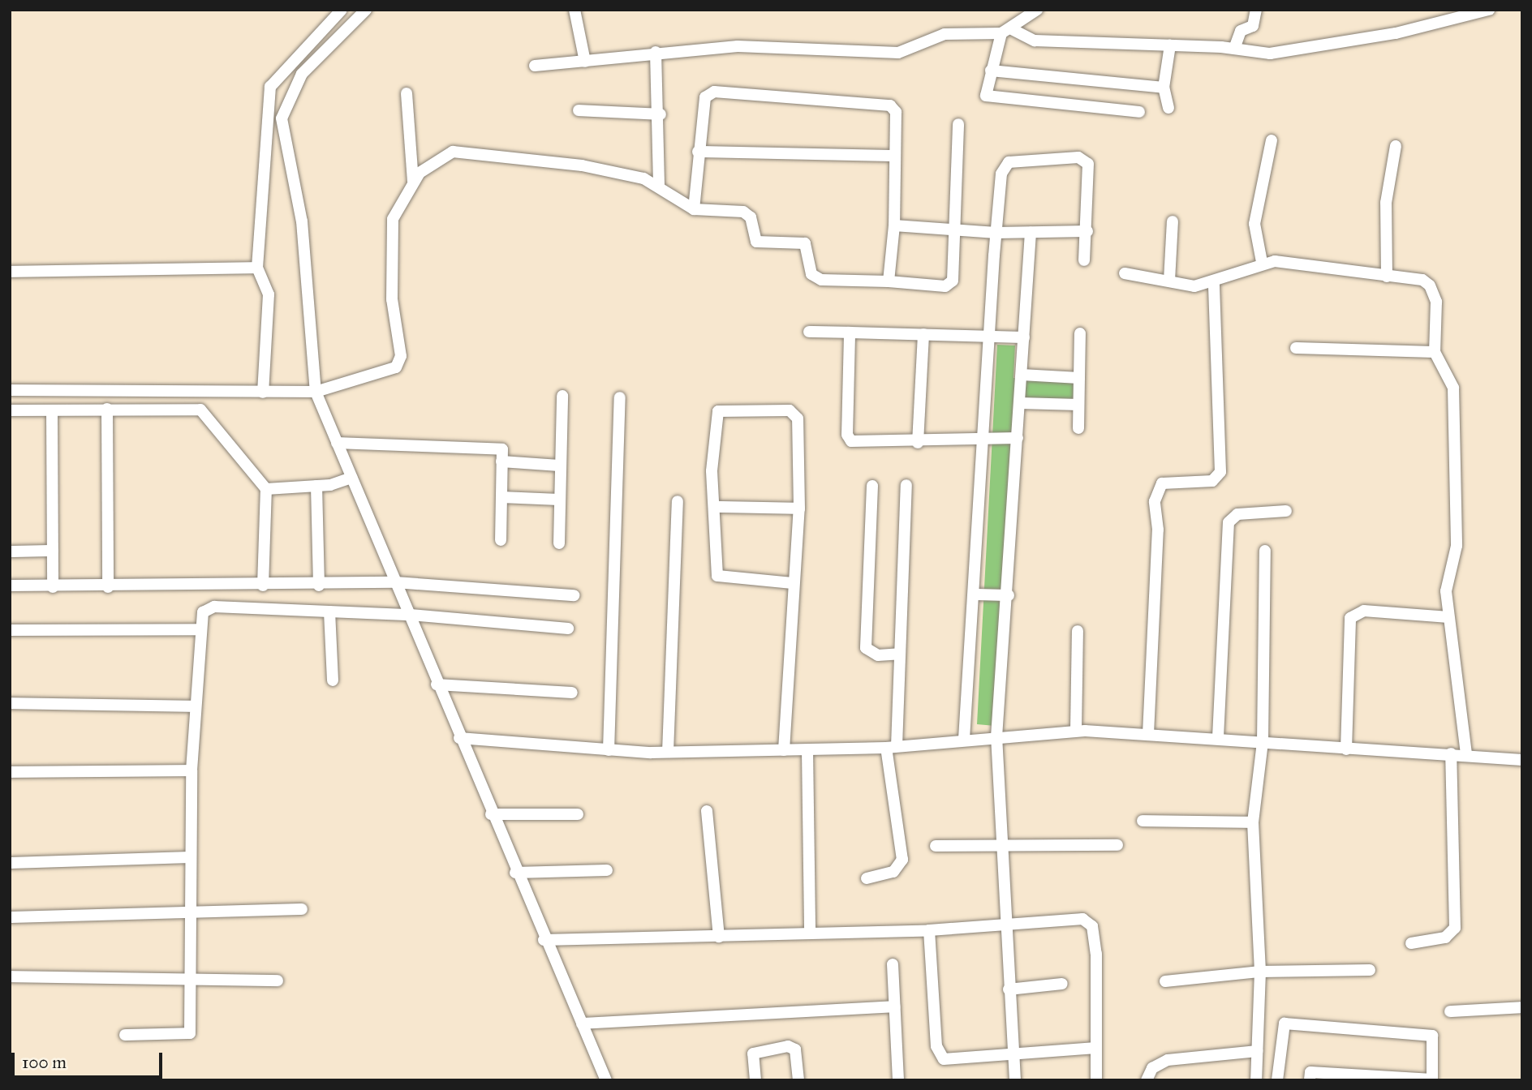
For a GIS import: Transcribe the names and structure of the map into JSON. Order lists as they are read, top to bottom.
{
  "scale_bar": "100 m"
}
